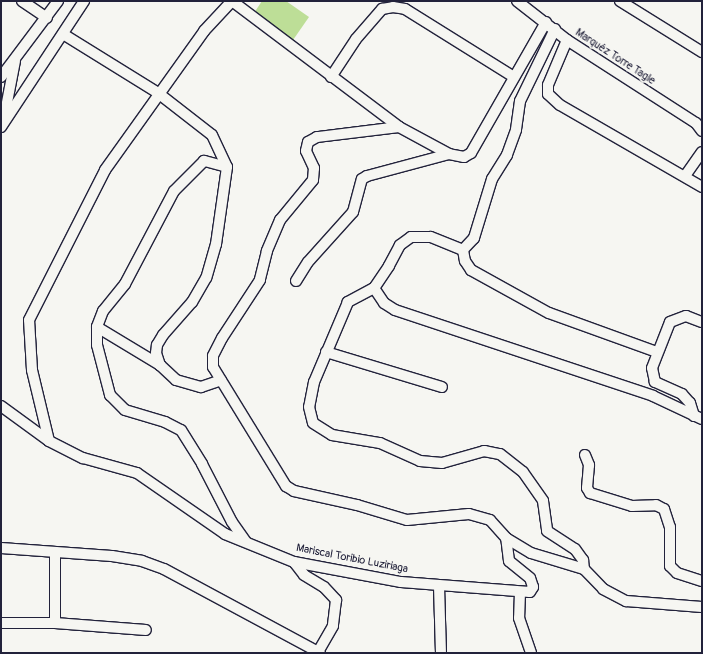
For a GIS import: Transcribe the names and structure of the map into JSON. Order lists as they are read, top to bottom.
{
  "streets": {
    "street": ["Marquéz Torre Tagle", "Mariscal Toribio Luziriaga"]
  }
}
